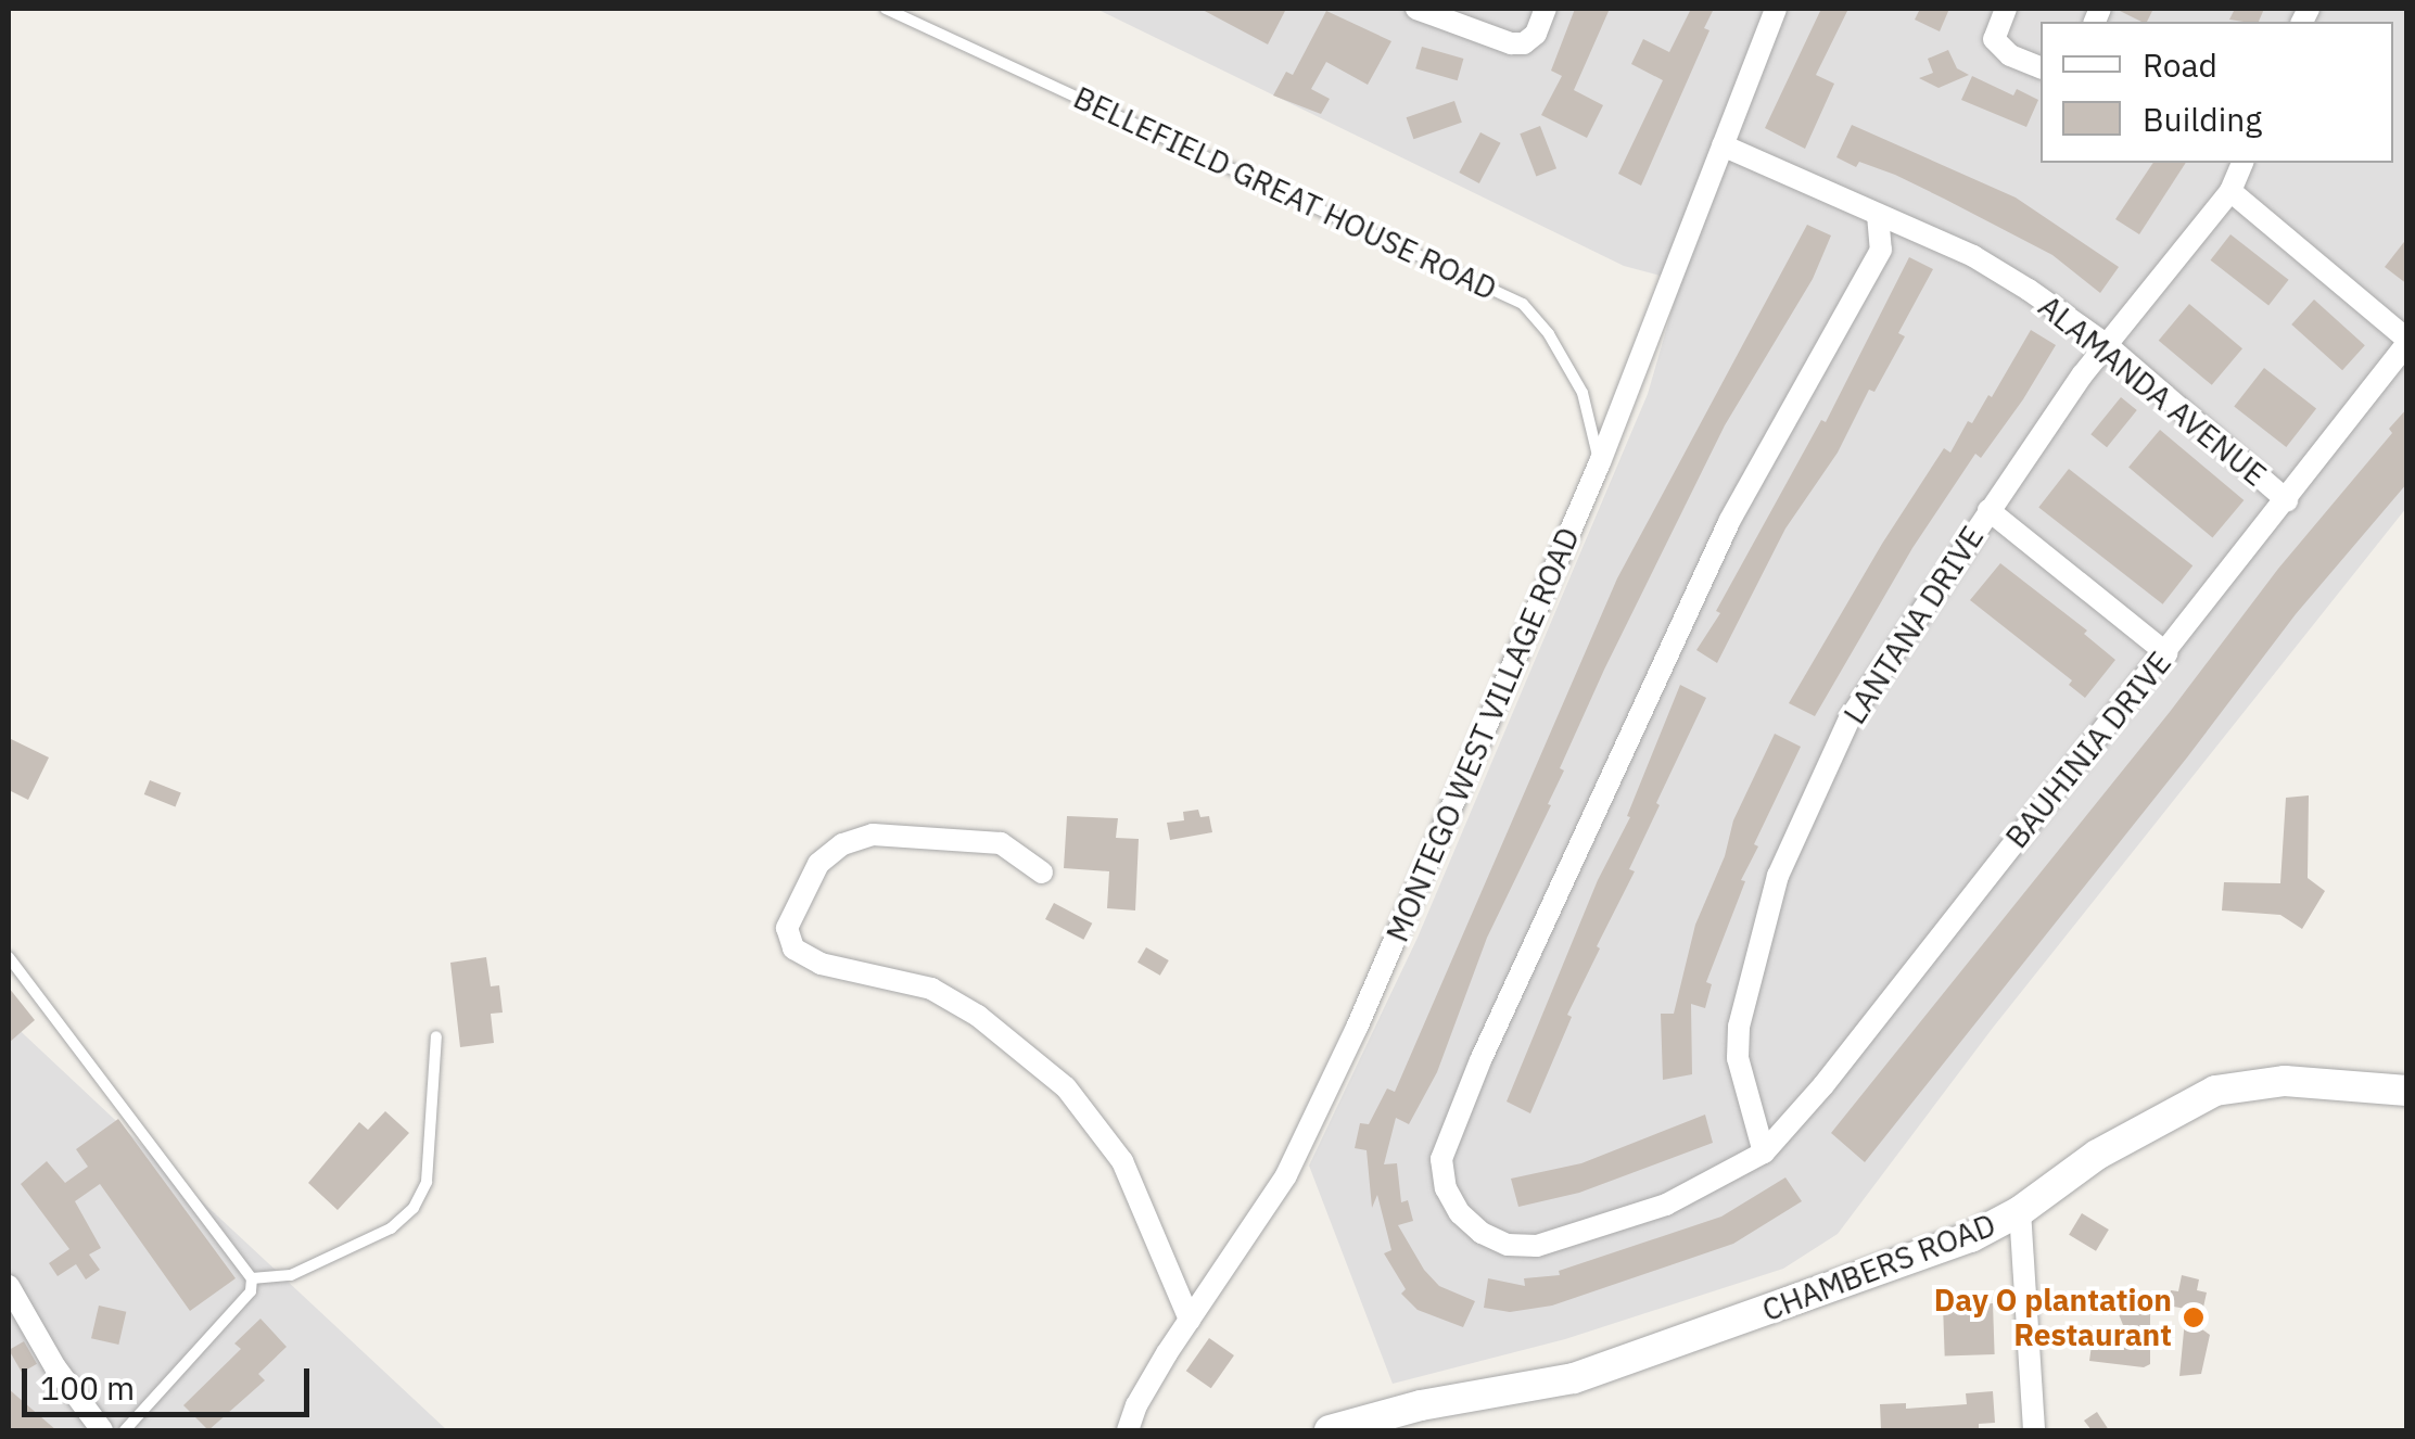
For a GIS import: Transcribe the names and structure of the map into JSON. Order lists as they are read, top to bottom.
{
  "streets": {
    "street": [
      "ALAMANDA AVENUE",
      "LANTANA DRIVE",
      "MONTEGO WEST VILLAGE ROAD",
      "BAUHINIA DRIVE",
      "CHAMBERS ROAD"
    ],
    "lane": ["BELLEFIELD GREAT HOUSE ROAD"]
  },
  "crossings": [
    ["BELLEFIELD GREAT HOUSE ROAD", "MONTEGO WEST VILLAGE ROAD"],
    ["ALAMANDA AVENUE", "LANTANA DRIVE"],
    ["ALAMANDA AVENUE", "MONTEGO WEST VILLAGE ROAD"],
    ["ALAMANDA AVENUE", "BAUHINIA DRIVE"],
    ["LANTANA DRIVE", "BAUHINIA DRIVE"]
  ],
  "places": ["Day O plantation Restaurant"],
  "legend": ["Road", "Building"],
  "scale_bar": "100 m"
}
